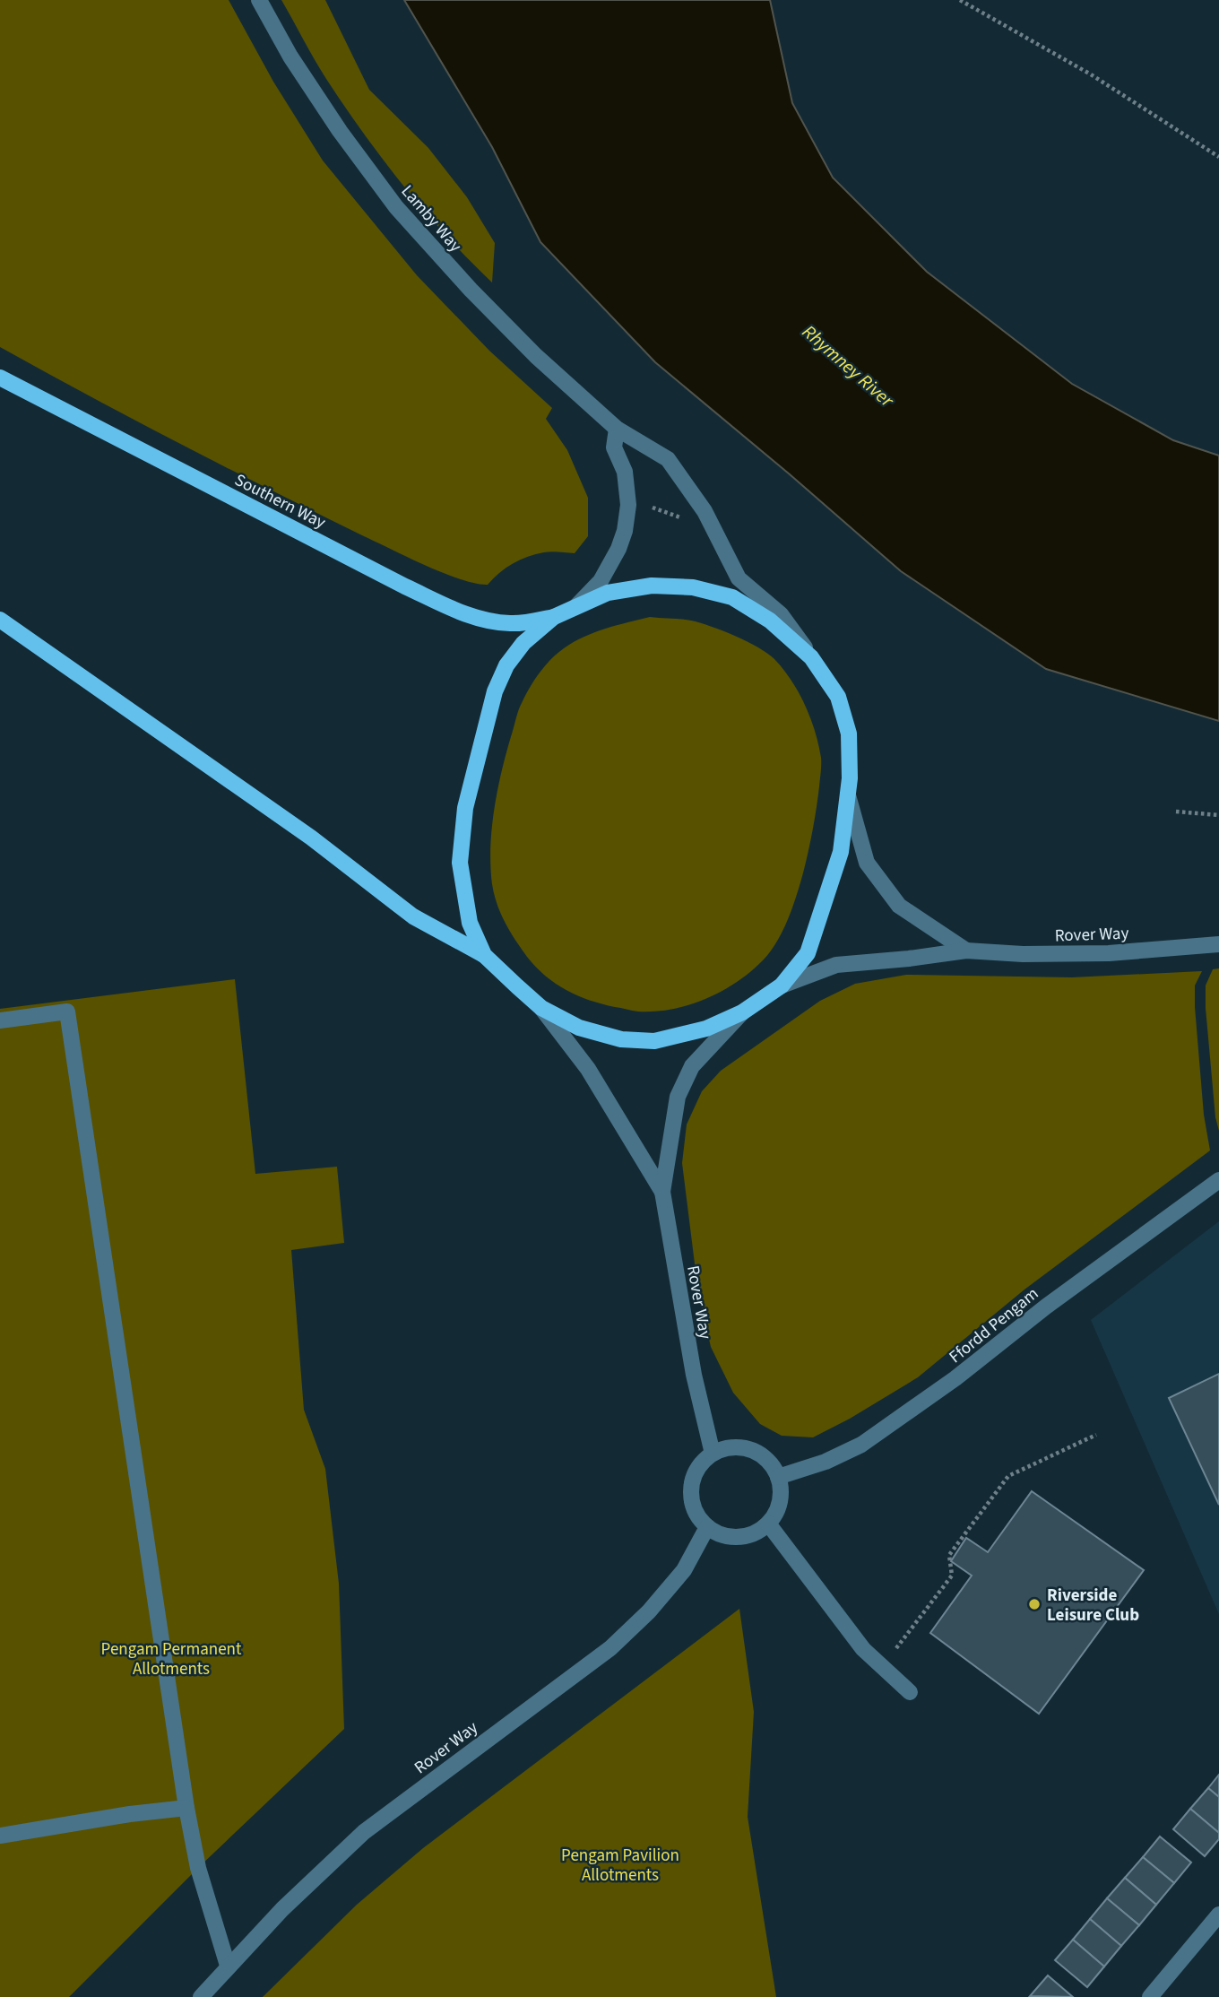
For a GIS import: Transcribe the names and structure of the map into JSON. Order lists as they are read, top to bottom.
{
  "streets": {
    "main road": ["Southern Way"],
    "street": ["Lamby Way", "Rover Way", "Ffordd Pengam"]
  },
  "crossings": [
    ["Rover Way", "Ffordd Pengam"]
  ],
  "water": ["Rhymney River"],
  "parks": ["Pengam Permanent Allotments", "Pengam Pavilion Allotments"],
  "places": ["Riverside Leisure Club"]
}
